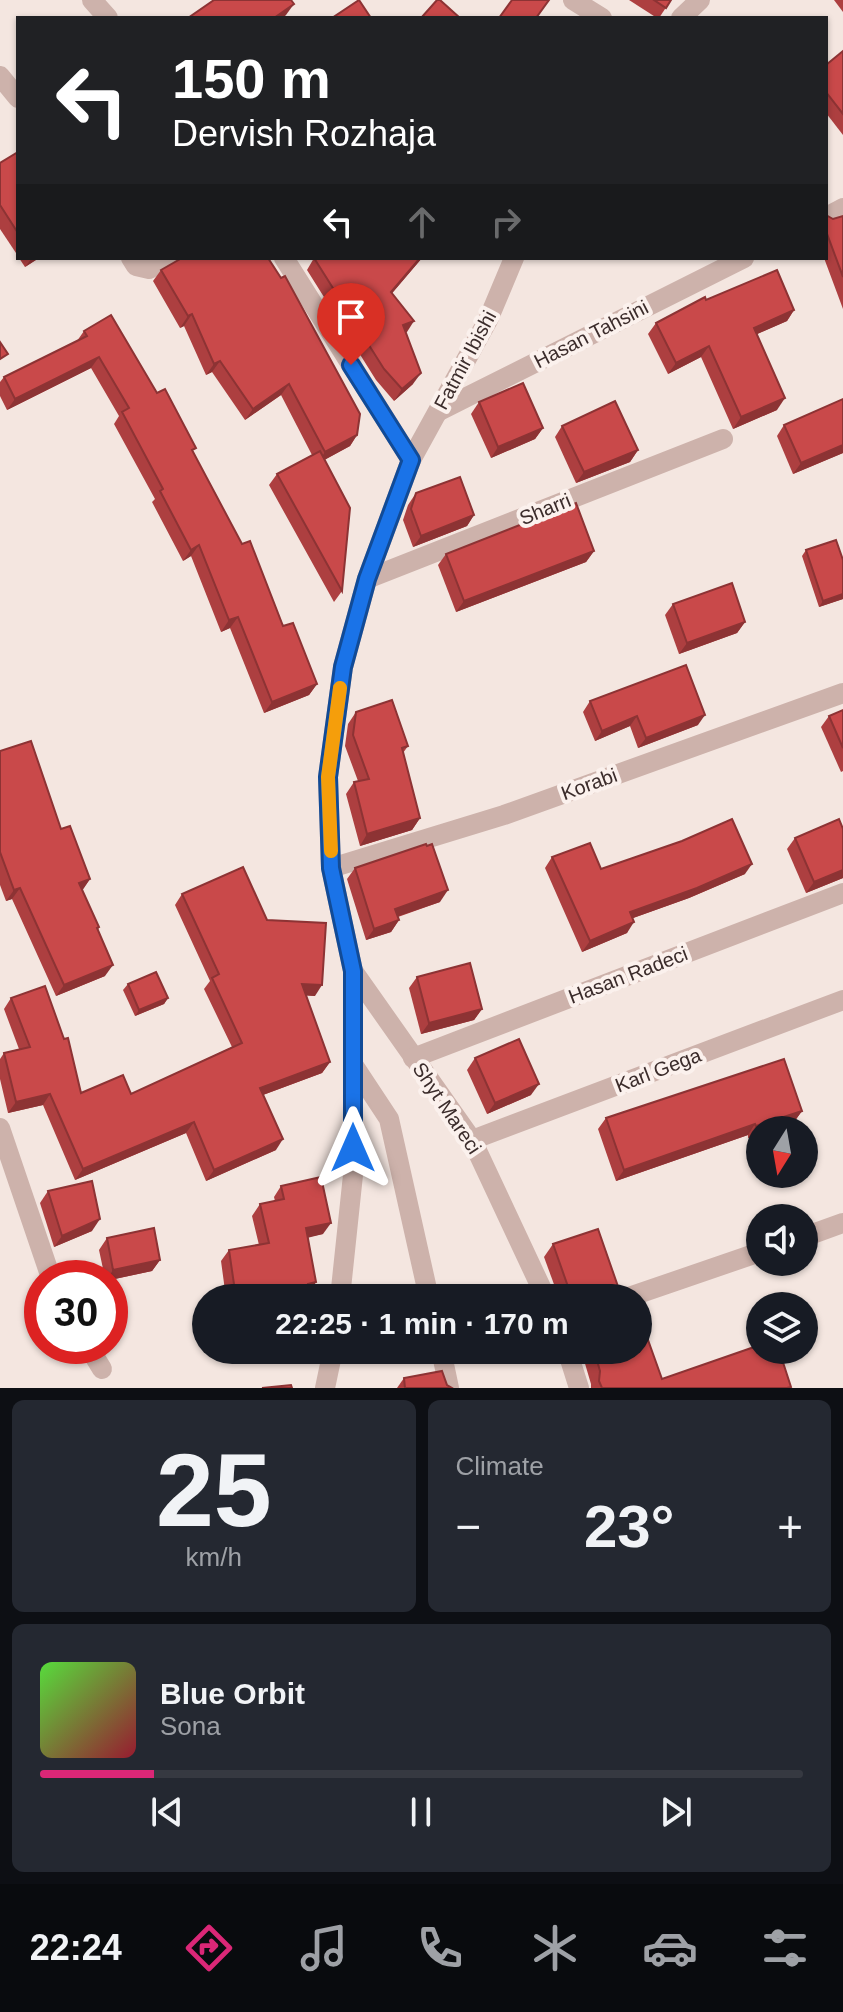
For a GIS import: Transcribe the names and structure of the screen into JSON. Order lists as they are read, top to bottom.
{
  "streets": {
    "street": [
      "Hasan Tahsini",
      "Fatmir Ibishi",
      "Sharri",
      "Korabi",
      "Hasan Radeci",
      "Karl Gega",
      "Shyt Mareci"
    ]
  },
  "crossings": [
    ["Hasan Tahsini", "Fatmir Ibishi"],
    ["Fatmir Ibishi", "Sharri"],
    ["Fatmir Ibishi", "Korabi"],
    ["Fatmir Ibishi", "Shyt Mareci"],
    ["Hasan Radeci", "Shyt Mareci"],
    ["Karl Gega", "Shyt Mareci"]
  ],
  "north": "bottom",
  "page": {
    "turn": ["150 m", "Dervish Rozhaja"],
    "limit": "30",
    "trip": "22:25 · 1 min · 170 m",
    "tile": [
      ["25", "km/h"],
      "Climate"
    ],
    "heat": ["−", "23°", "+"],
    "song": ["Blue Orbit", "Sona"],
    "tabs": "22:24"
  }
}
